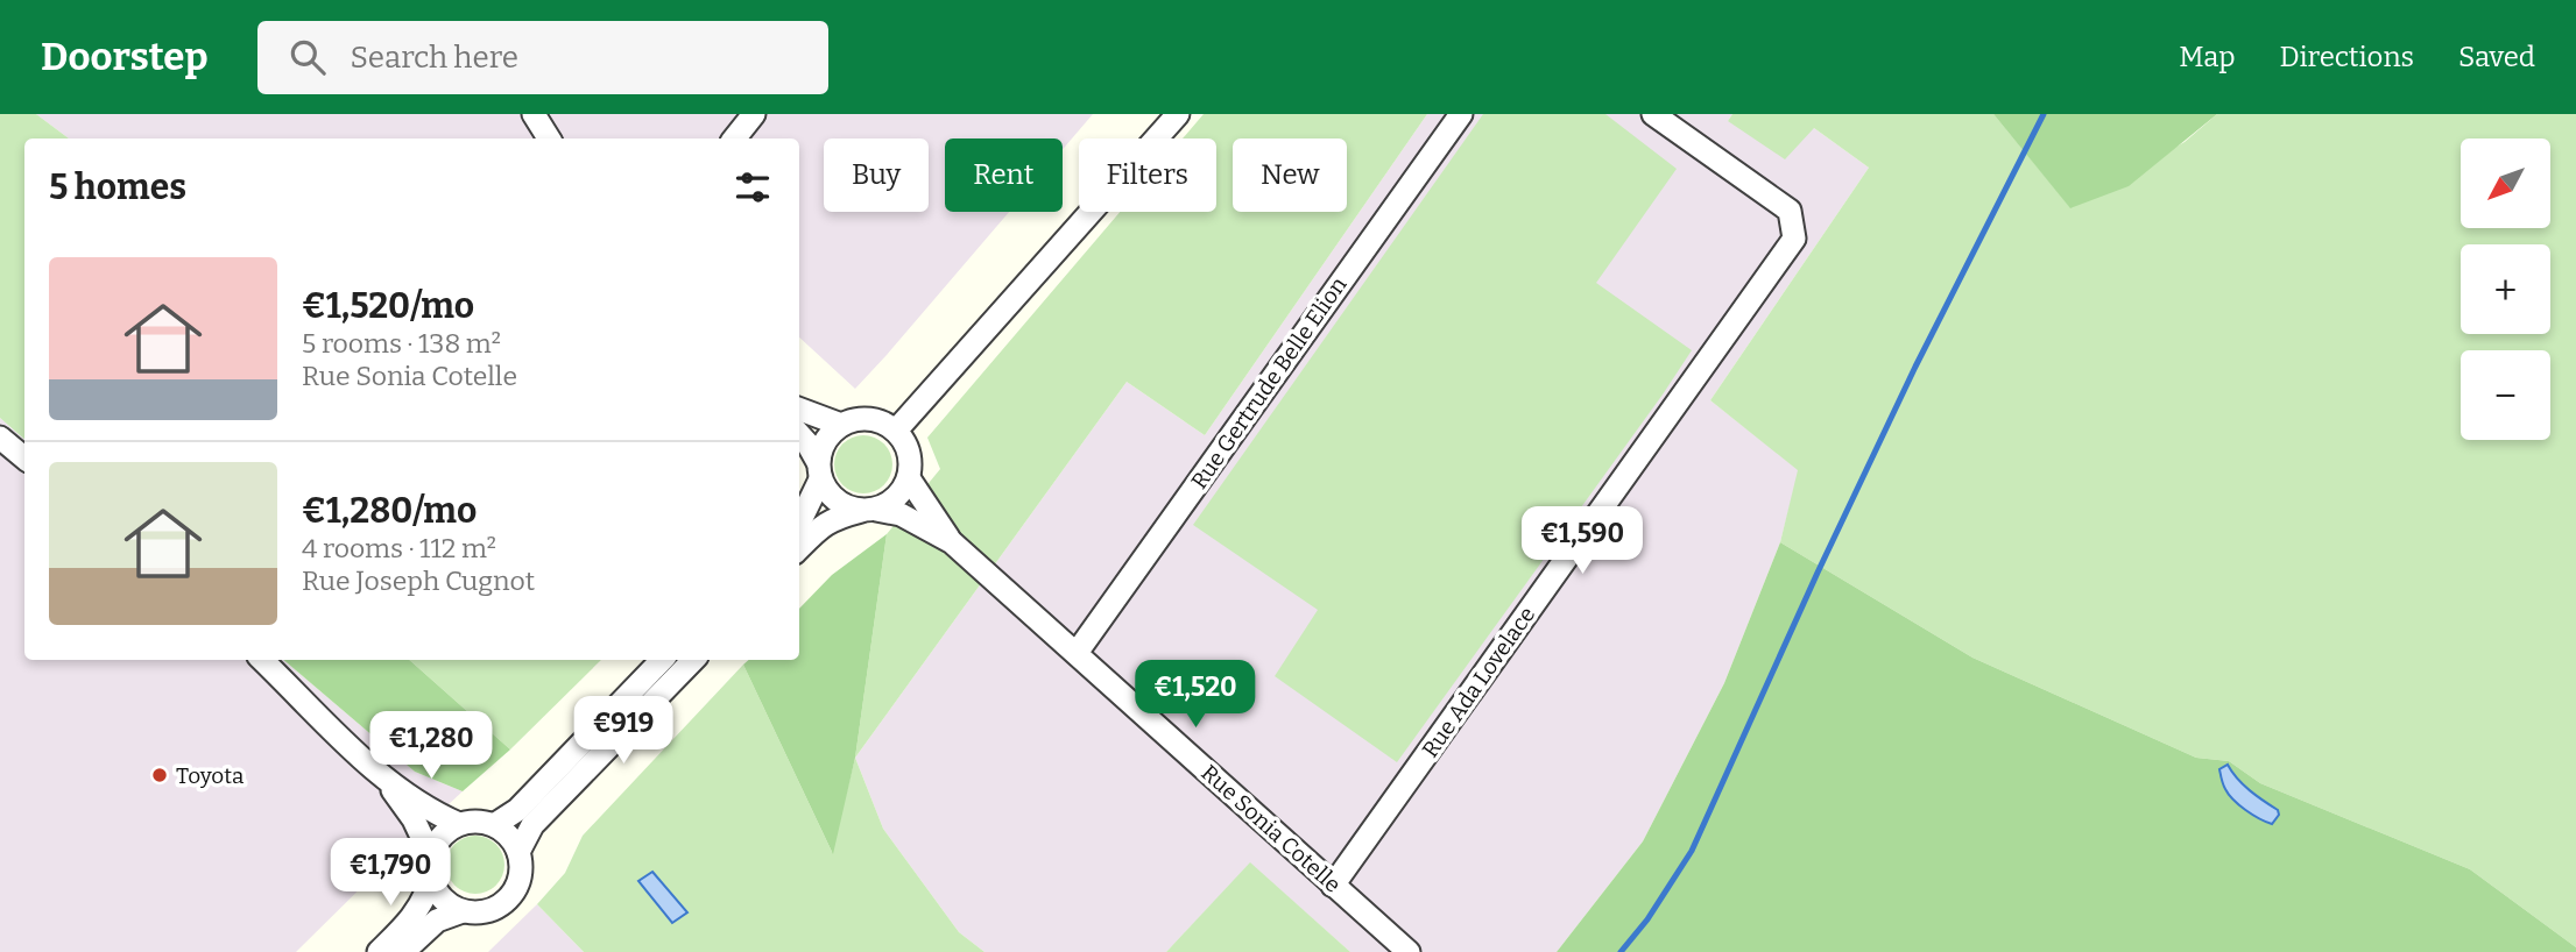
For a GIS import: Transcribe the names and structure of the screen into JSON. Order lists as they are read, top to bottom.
{
  "streets": {
    "street": ["Rue Gertrude Belle Elion", "Rue Ada Lovelace", "Rue Sonia Cotelle"]
  },
  "crossings": [
    ["Rue Gertrude Belle Elion", "Rue Sonia Cotelle"],
    ["Rue Ada Lovelace", "Rue Sonia Cotelle"]
  ],
  "places": ["Toyota"],
  "north": "bottom left",
  "page": {
    "header": "Doorstep",
    "search": "Search here",
    "nav": ["Map", "Directions", "Saved"],
    "map_buttons": ["+", "−"],
    "chip": [
      "Buy",
      "Rent",
      "Filters",
      "New"
    ],
    "heading": "5 homes",
    "list": [
      {
        "name": "€1,520/mo",
        "note": "5 rooms · 138 m² · Rue Sonia Cotelle"
      },
      {
        "name": "€1,280/mo",
        "note": "4 rooms · 112 m² · Rue Joseph Cugnot"
      }
    ],
    "price": [
      "€1,590",
      "€1,520",
      "€919",
      "€1,280",
      "€1,790"
    ]
  }
}
